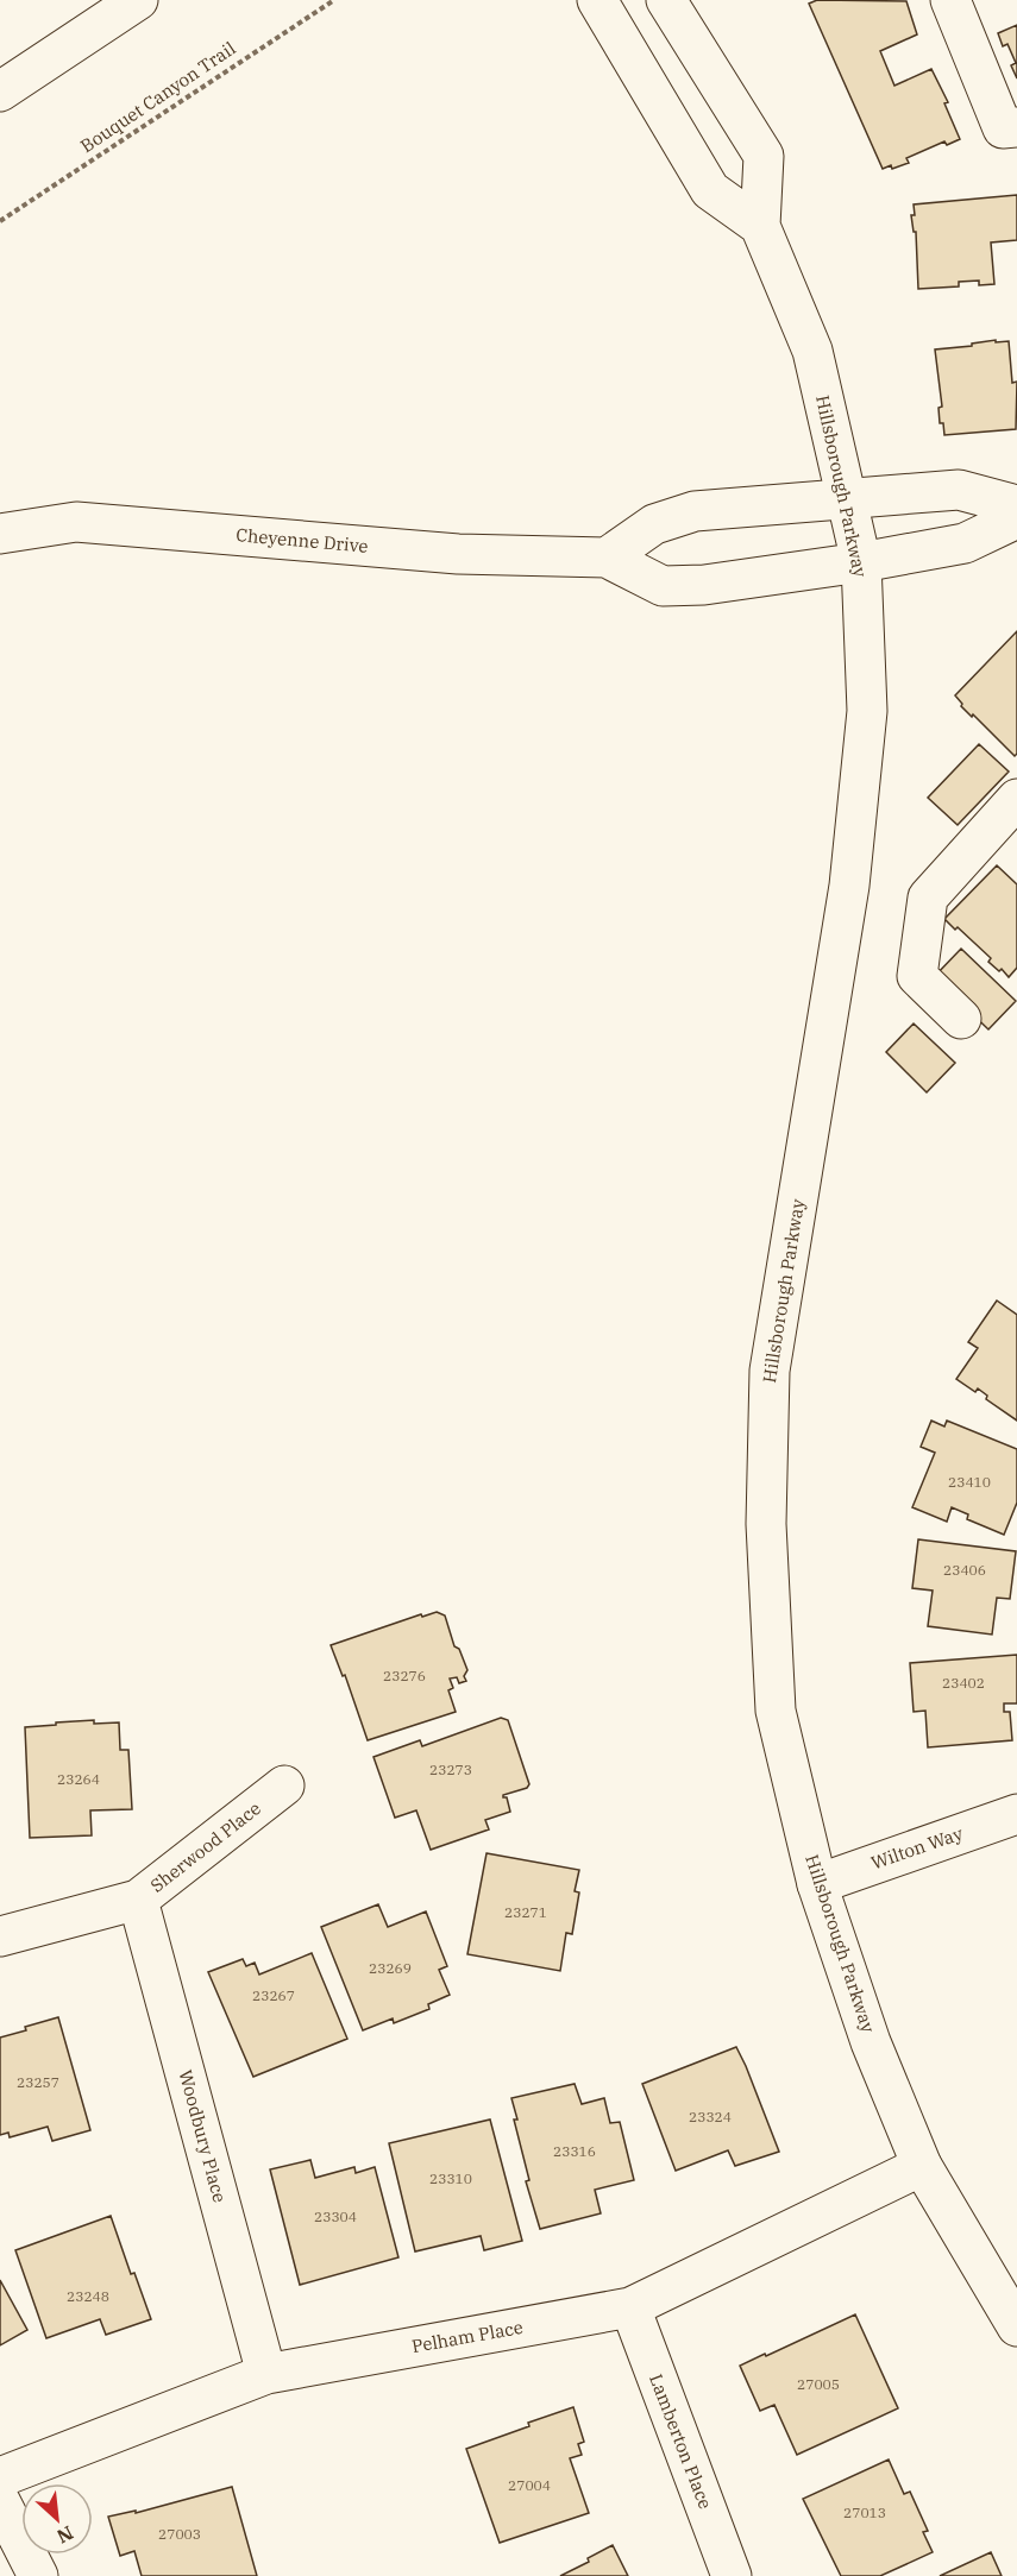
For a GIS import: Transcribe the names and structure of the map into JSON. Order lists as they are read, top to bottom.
{
  "streets": {
    "street": [
      "Hillsborough Parkway",
      "Cheyenne Drive",
      "Sherwood Place",
      "Wilton Way",
      "Woodbury Place",
      "Pelham Place",
      "Lamberton Place"
    ],
    "path": ["Bouquet Canyon Trail"]
  },
  "crossings": [
    ["Hillsborough Parkway", "Cheyenne Drive"],
    ["Hillsborough Parkway", "Wilton Way"],
    ["Hillsborough Parkway", "Pelham Place"],
    ["Sherwood Place", "Woodbury Place"],
    ["Woodbury Place", "Pelham Place"],
    ["Pelham Place", "Lamberton Place"]
  ],
  "house_numbers": [
    "23410",
    "23406",
    "23276",
    "23402",
    "23273",
    "23264",
    "23271",
    "23269",
    "23267",
    "23257",
    "23324",
    "23316",
    "23310",
    "23304",
    "23248",
    "27005",
    "27004",
    "27013",
    "27003"
  ],
  "north": "bottom right"
}
